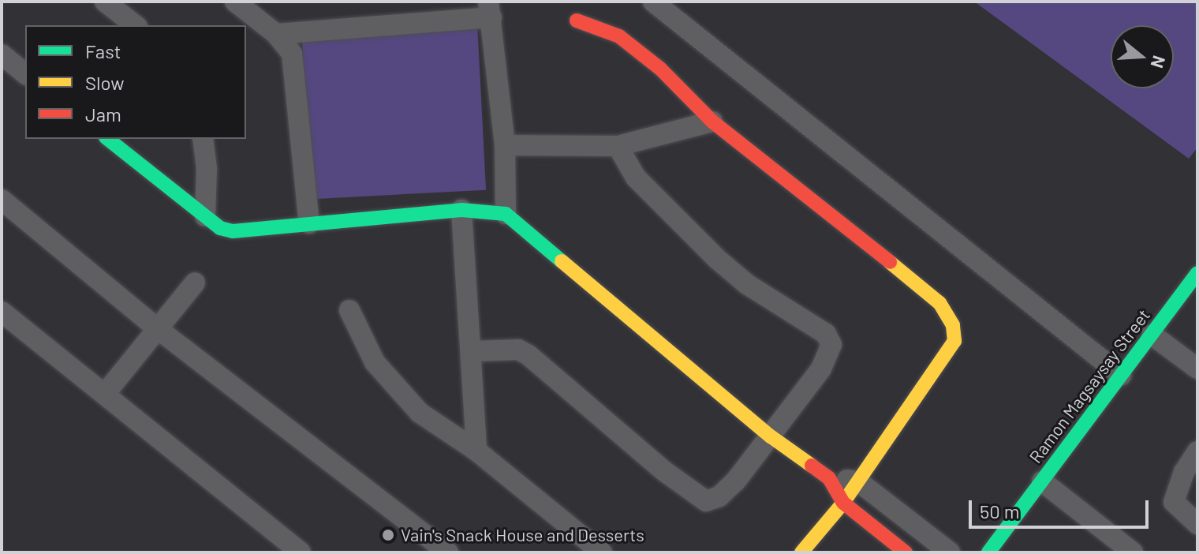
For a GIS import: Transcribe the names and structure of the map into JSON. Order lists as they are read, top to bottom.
{
  "streets": {
    "street": ["Ramon Magsaysay Street"]
  },
  "places": ["Vain's Snack House and Desserts"],
  "legend": ["Fast", "Slow", "Jam"],
  "scale_bar": "50 m",
  "north": "right"
}
